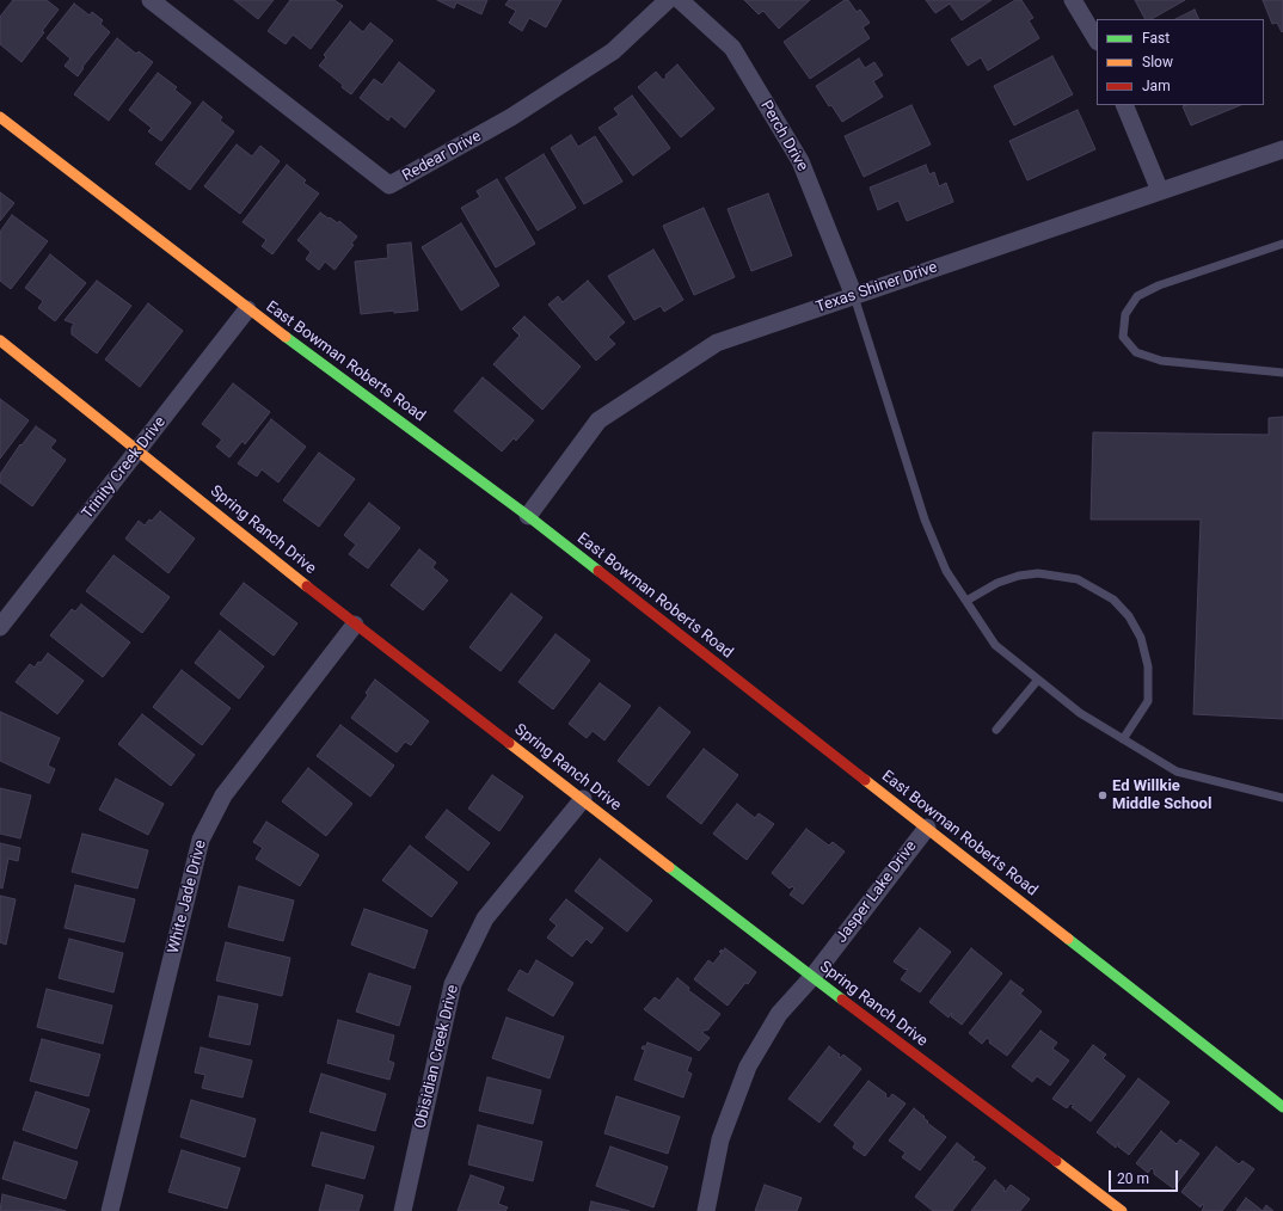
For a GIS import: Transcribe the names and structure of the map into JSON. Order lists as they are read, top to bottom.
{
  "streets": {
    "street": [
      "Perch Drive",
      "Redear Drive",
      "Texas Shiner Drive",
      "East Bowman Roberts Road",
      "Trinity Creek Drive",
      "Spring Ranch Drive",
      "Jasper Lake Drive",
      "White Jade Drive",
      "Obisidian Creek Drive"
    ]
  },
  "crossings": [
    ["Perch Drive", "Texas Shiner Drive"],
    ["Texas Shiner Drive", "East Bowman Roberts Road"],
    ["East Bowman Roberts Road", "Trinity Creek Drive"],
    ["East Bowman Roberts Road", "Jasper Lake Drive"],
    ["Trinity Creek Drive", "Spring Ranch Drive"],
    ["Spring Ranch Drive", "Jasper Lake Drive"],
    ["Spring Ranch Drive", "White Jade Drive"],
    ["Spring Ranch Drive", "Obisidian Creek Drive"]
  ],
  "places": ["Ed Willkie Middle School"],
  "legend": ["Fast", "Slow", "Jam"],
  "scale_bar": "20 m"
}
